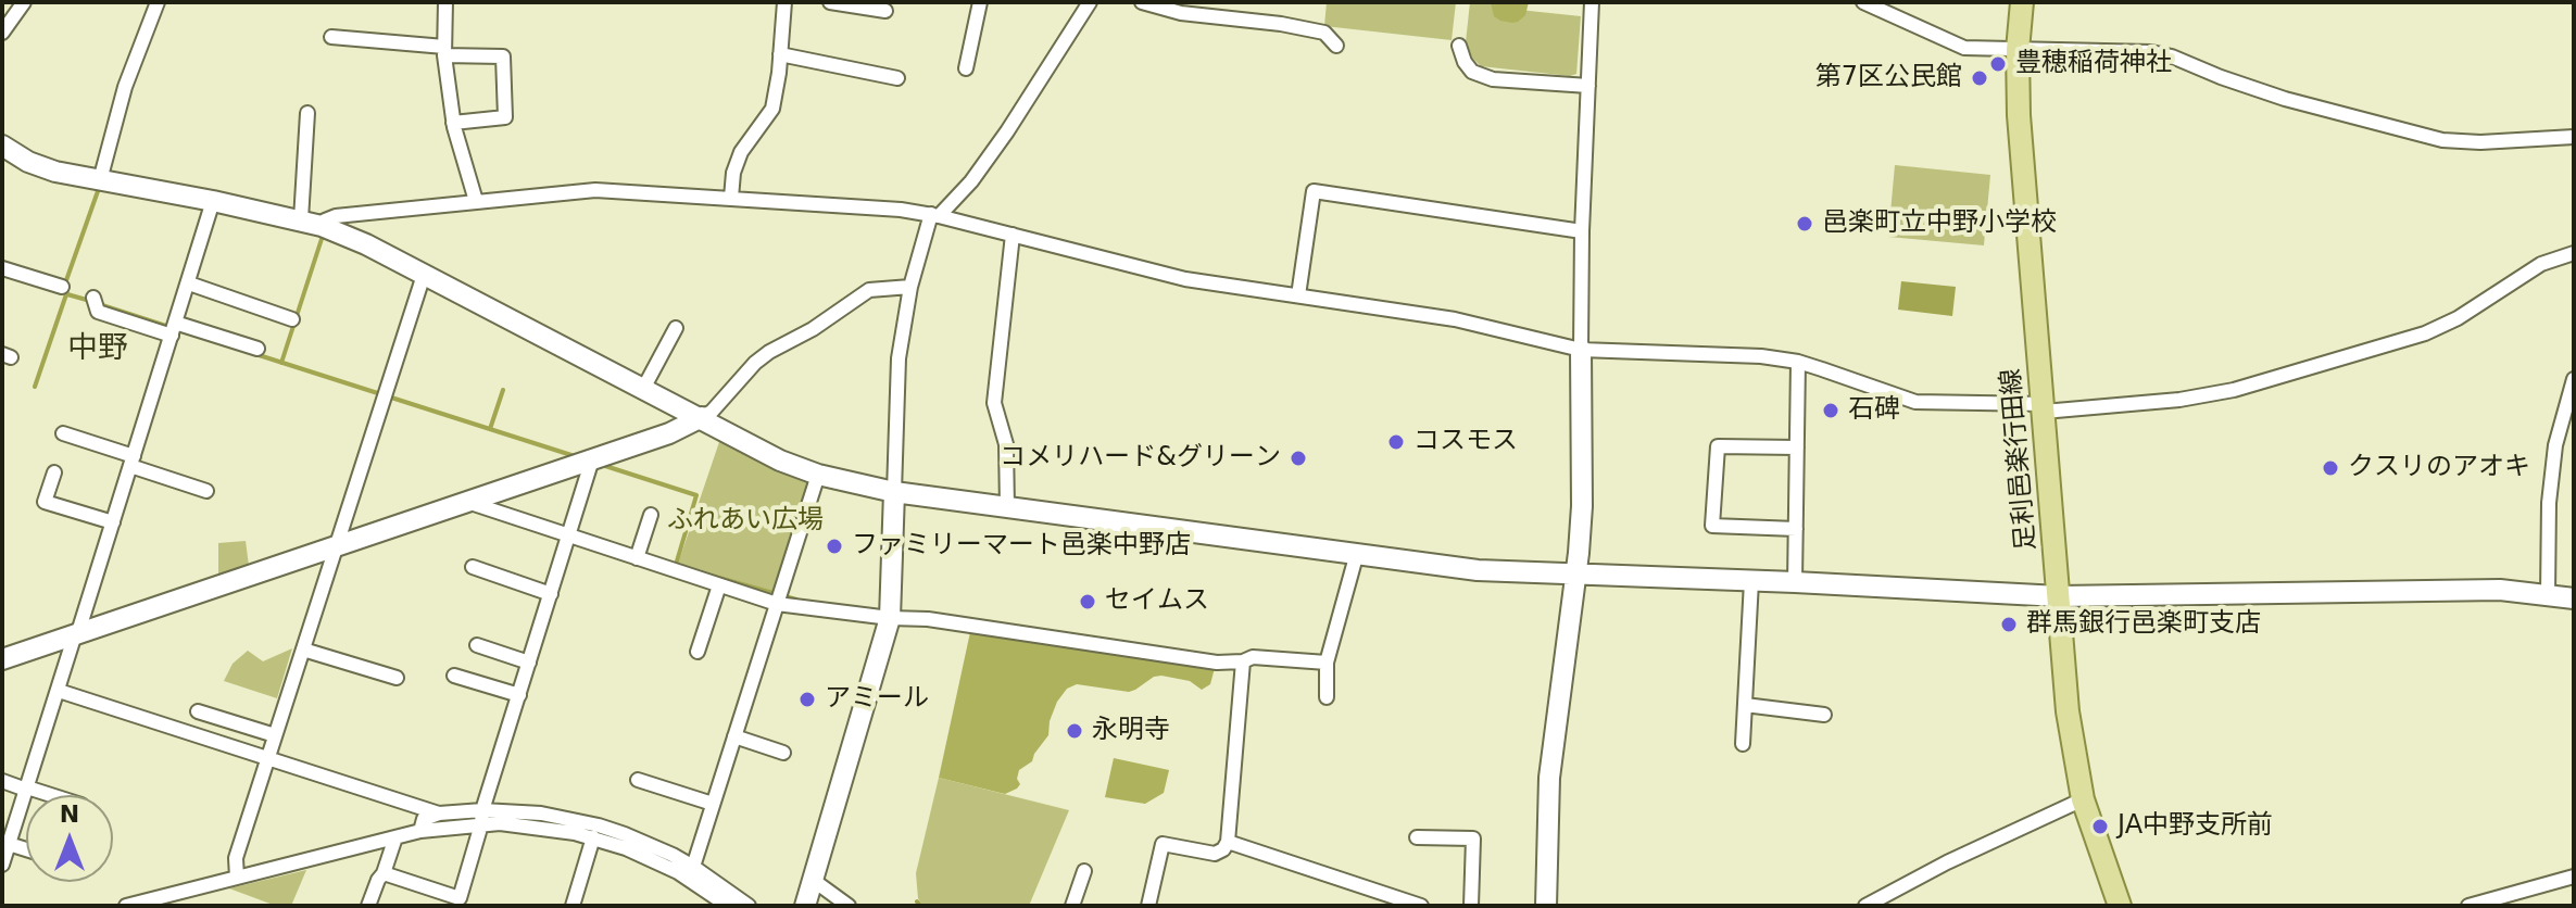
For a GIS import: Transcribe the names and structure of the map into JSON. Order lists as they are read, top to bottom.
{
  "streets": {
    "main road": ["足利邑楽行田線"]
  },
  "districts": ["中野"],
  "parks": ["ふれあい広場"],
  "places": [
    "豊穂稲荷神社",
    "第7区公民館",
    "邑楽町立中野小学校",
    "石碑",
    "コスモス",
    "コメリハード&グリーン",
    "クスリのアオキ",
    "ファミリーマート邑楽中野店",
    "セイムス",
    "群馬銀行邑楽町支店",
    "アミール",
    "永明寺",
    "JA中野支所前"
  ],
  "north": "top"
}
